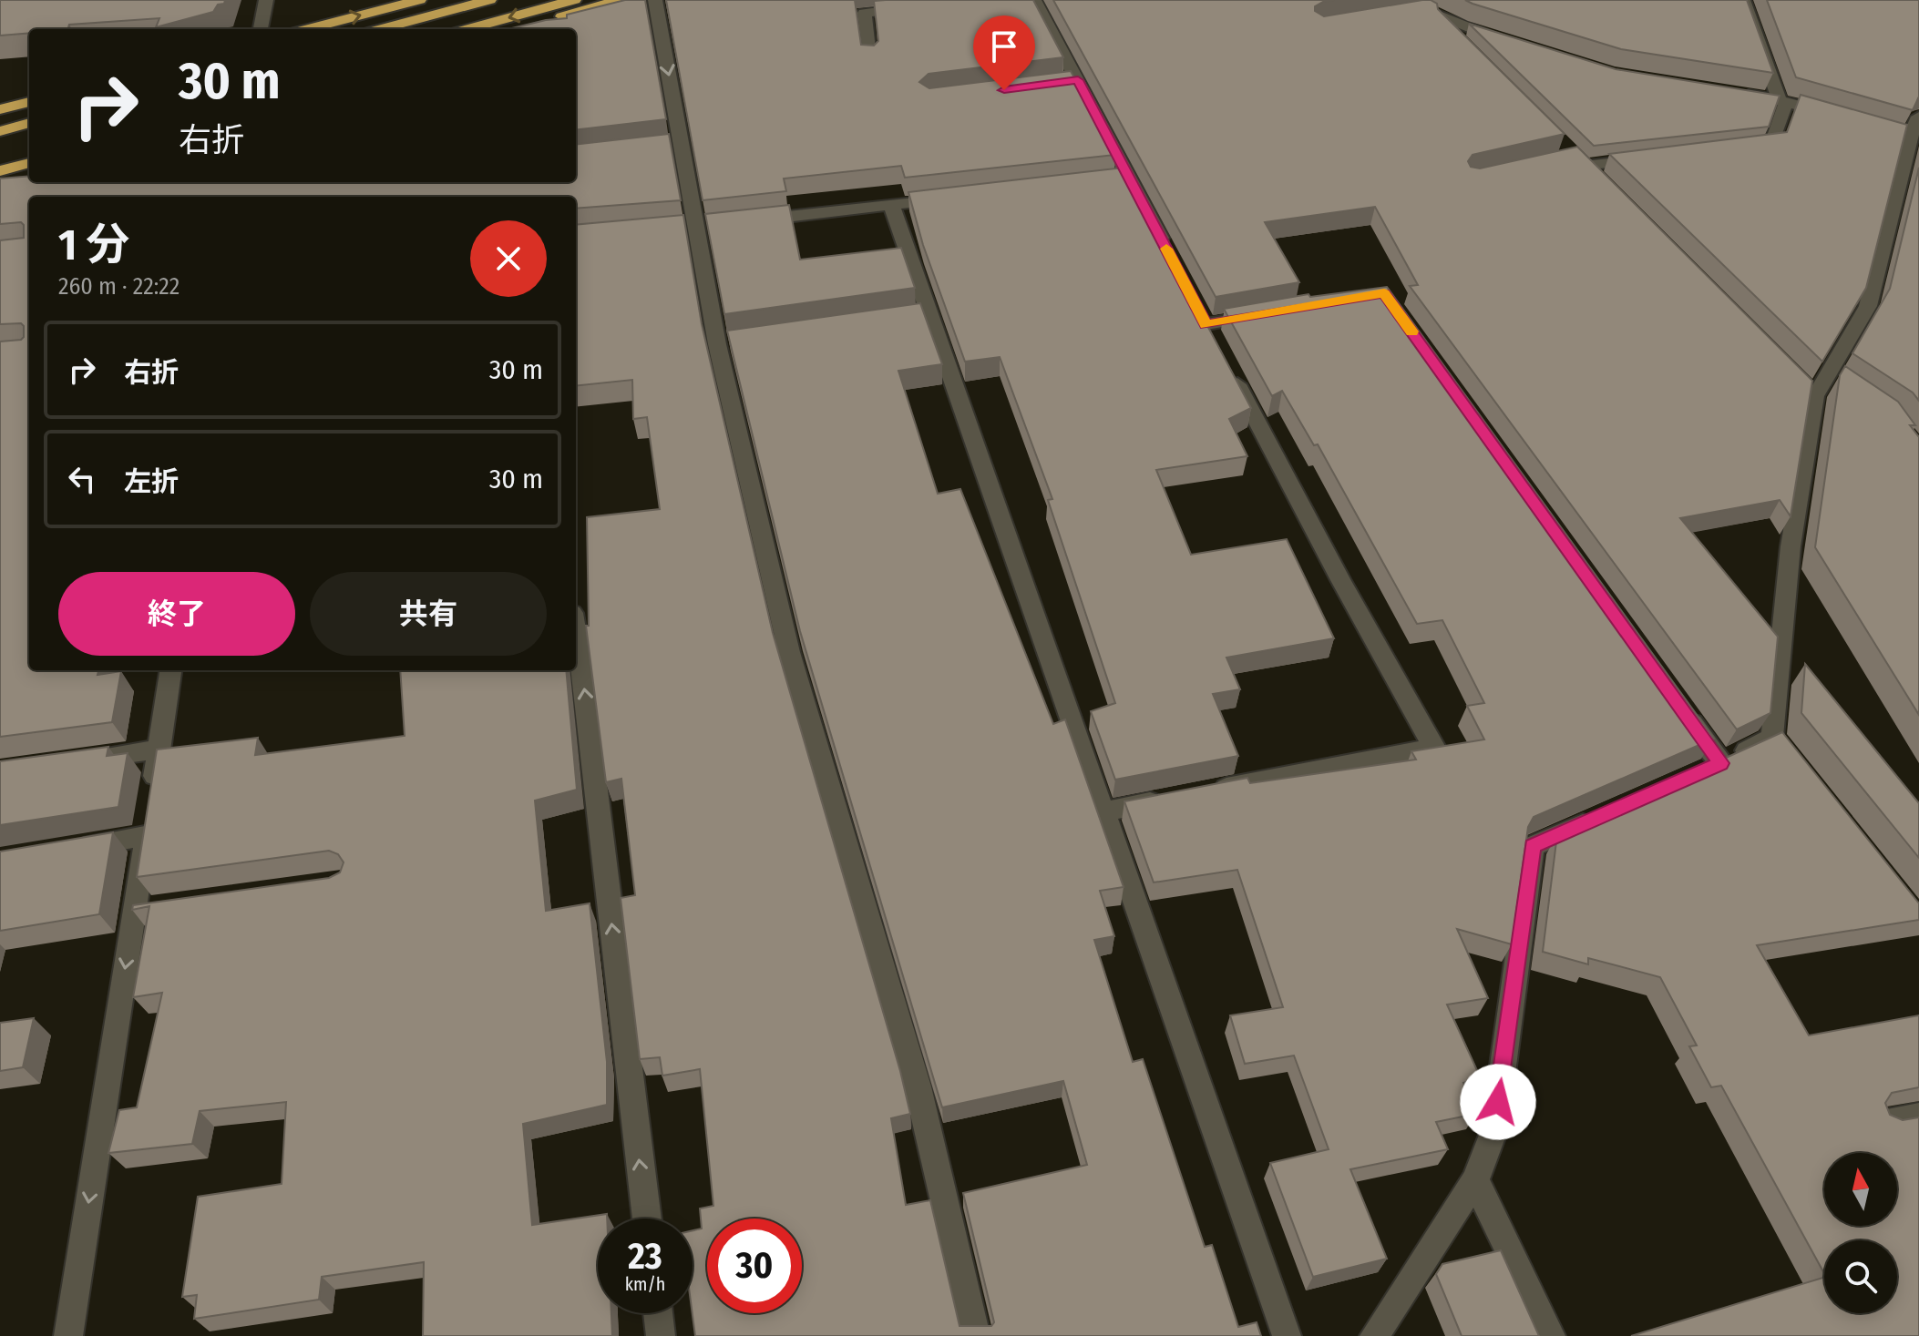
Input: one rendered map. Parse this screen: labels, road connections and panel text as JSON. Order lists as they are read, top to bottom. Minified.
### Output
{"north":"top","page":{"turn":["30 m","右折"],"heading":["1 分","260 m · 22:22"],"list":[{"name":"右折","value":"30 m"},{"name":"左折","value":"30 m"}],"buttons":["終了","共有"],"speed":"23 km/h","limit":"30"}}
